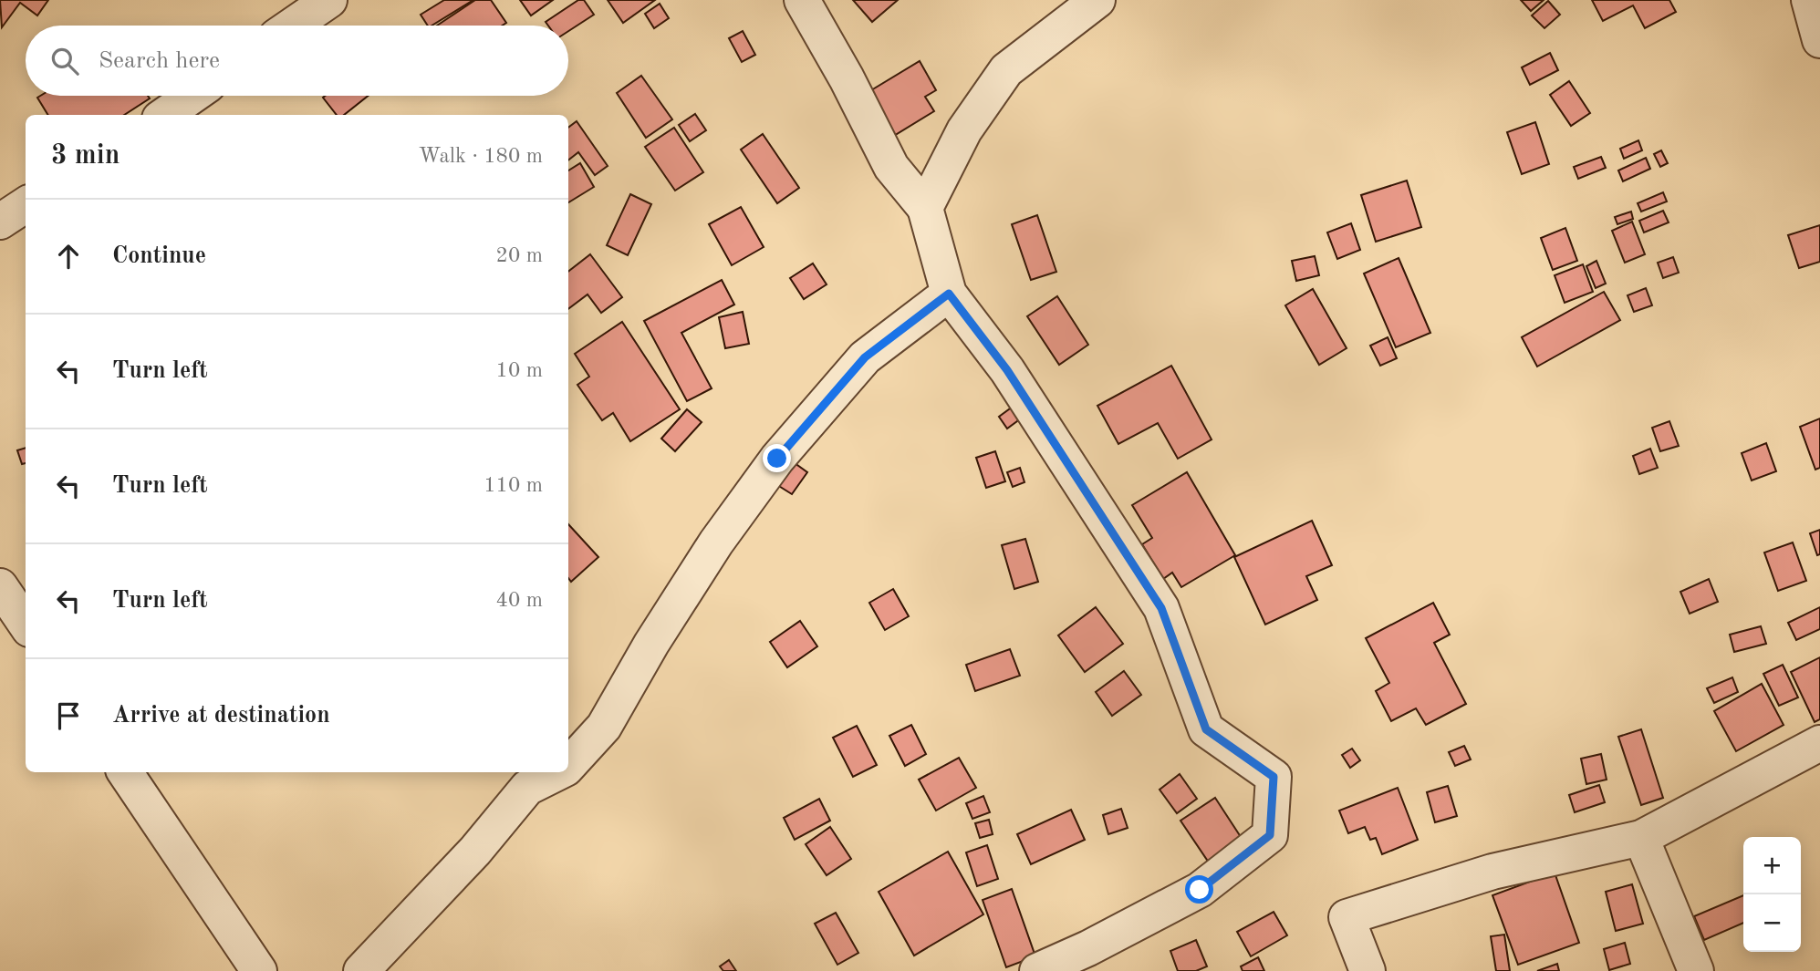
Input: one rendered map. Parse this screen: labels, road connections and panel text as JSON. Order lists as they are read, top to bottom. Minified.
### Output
{"page":{"search":"Search here","heading":["3 min","Walk · 180 m"],"list":[["Continue","20 m"],["Turn left","10 m"],["Turn left","110 m"],["Turn left","40 m"],"Arrive at destination"],"map_buttons":["+","−"]}}
